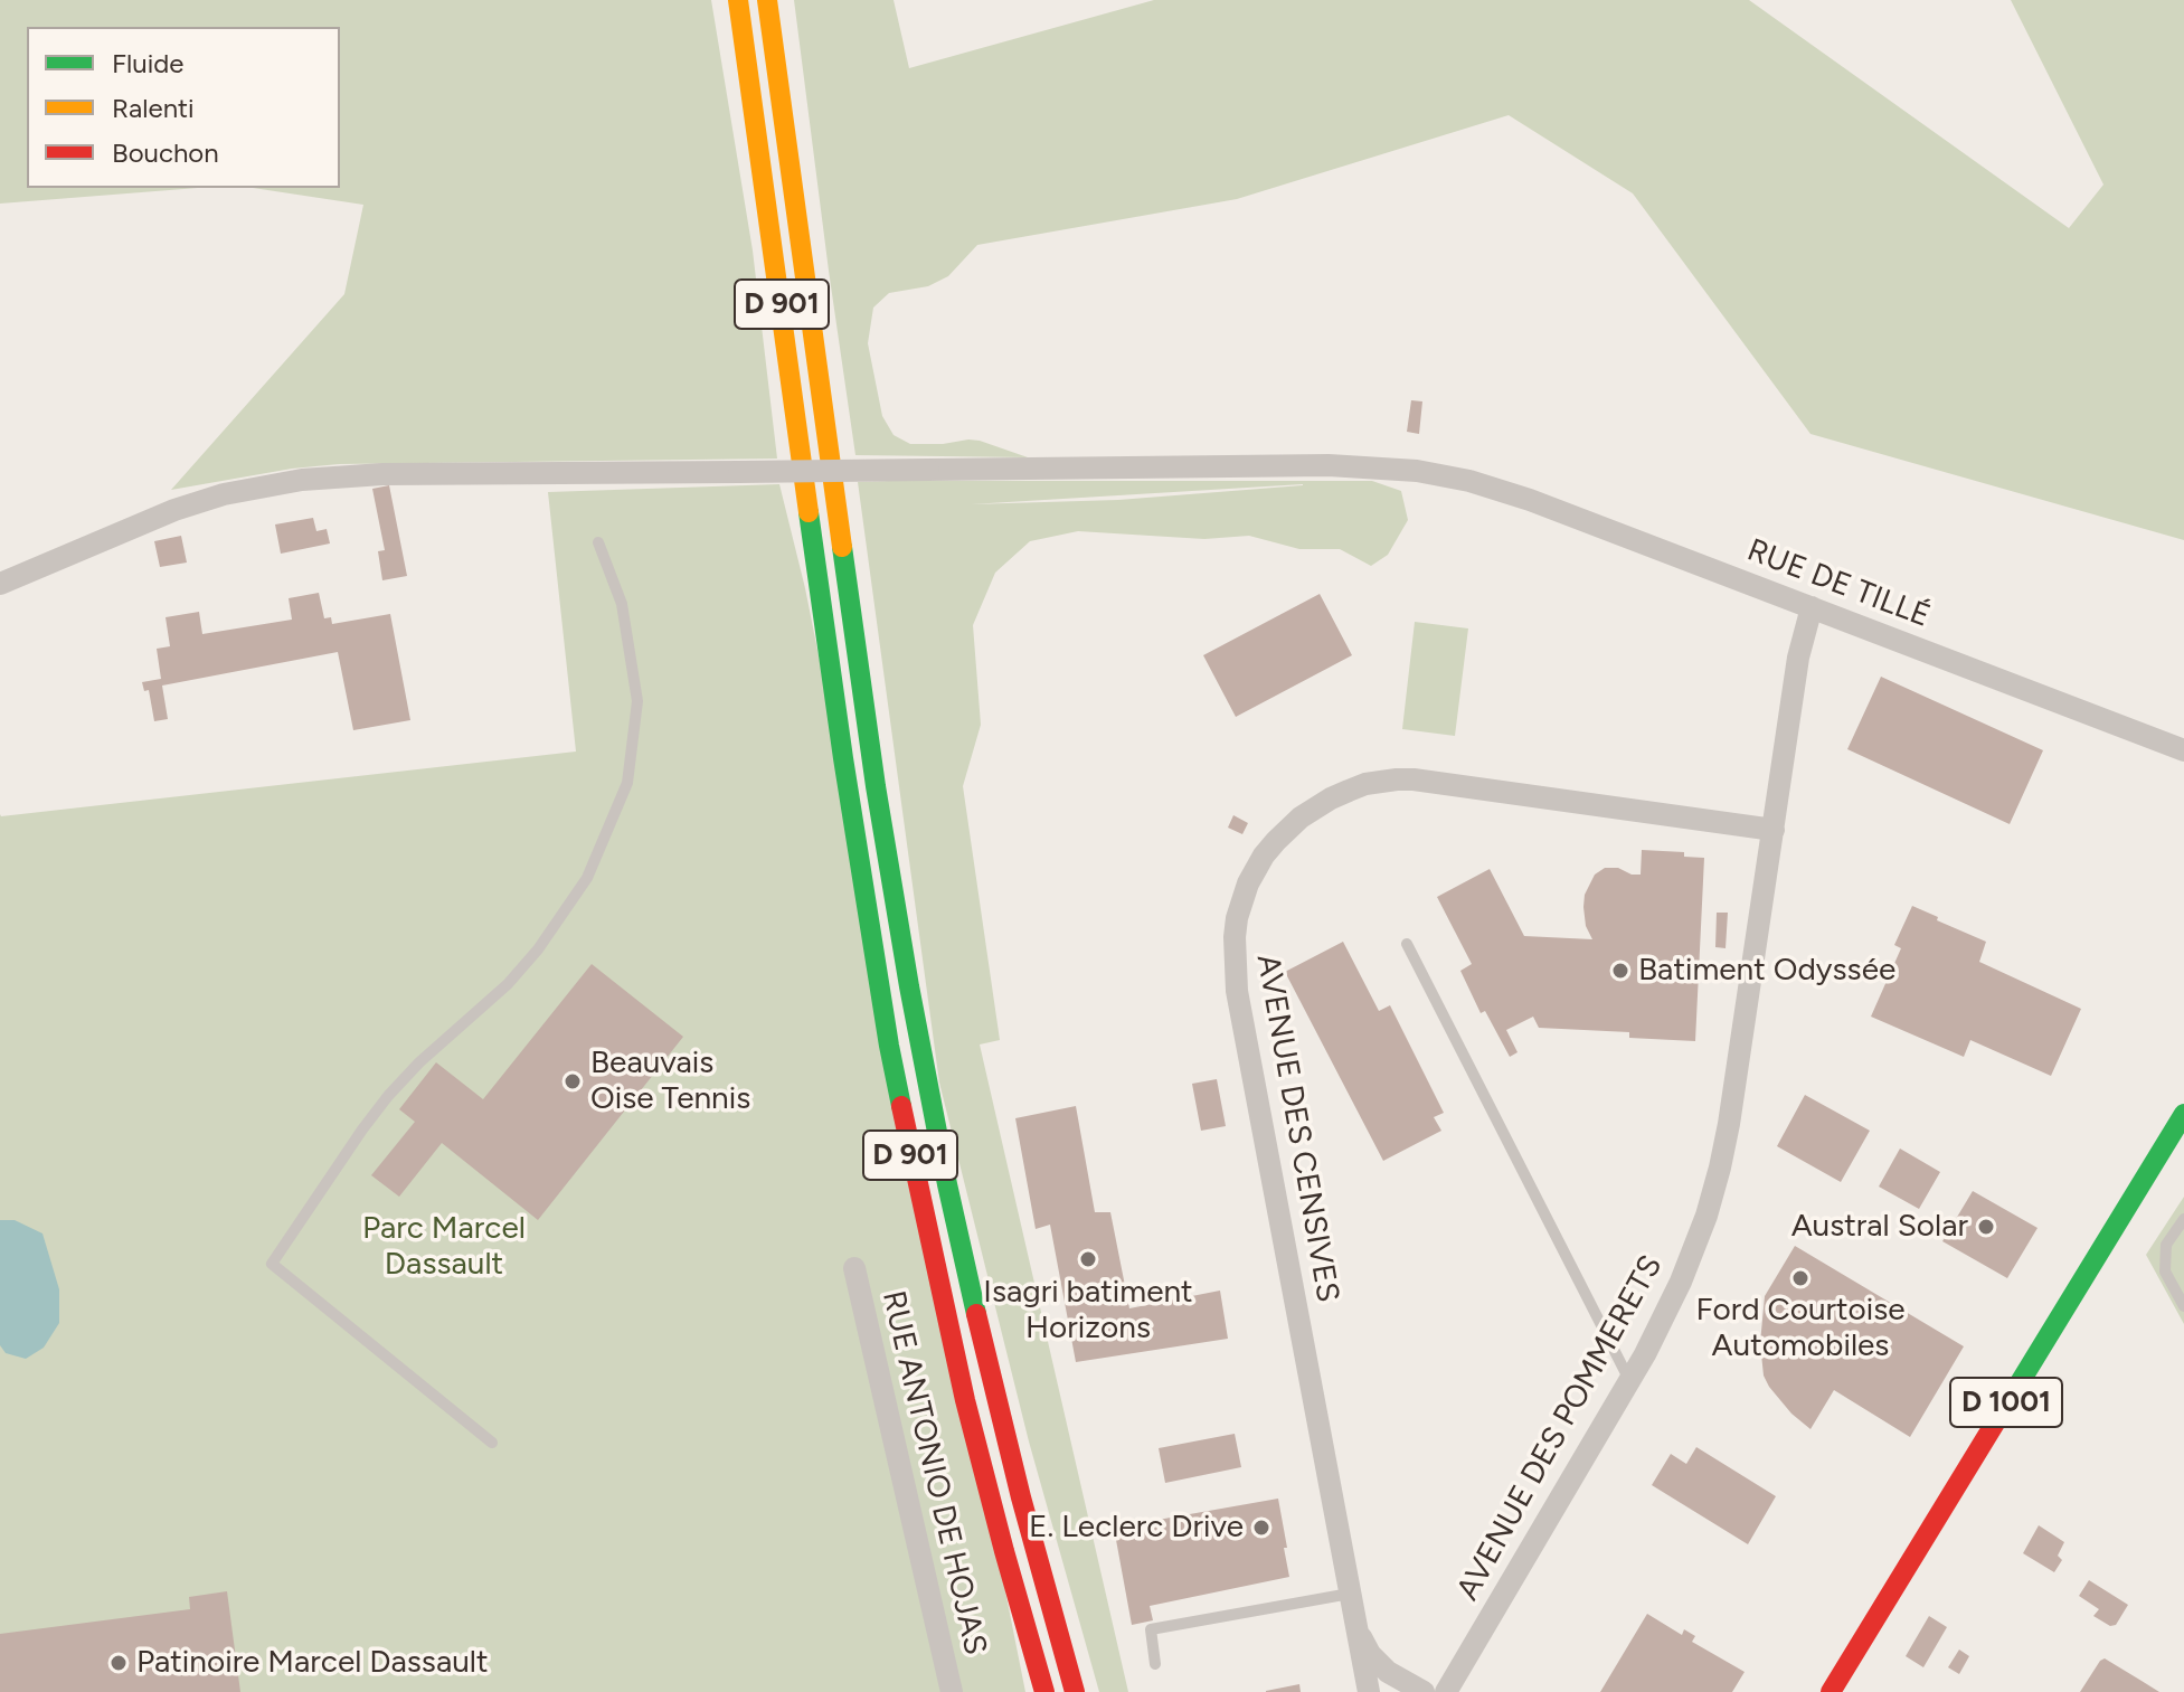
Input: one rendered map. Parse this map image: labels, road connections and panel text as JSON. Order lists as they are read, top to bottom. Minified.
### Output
{"streets":{"main road":["D 901","D 1001"],"street":["RUE DE TILLÉ","AVENUE DES CENSIVES","AVENUE DES POMMERETS","RUE ANTONIO DE HOJAS"]},"crossings":[["RUE DE TILLÉ","AVENUE DES POMMERETS"],["AVENUE DES CENSIVES","AVENUE DES POMMERETS"]],"parks":["Parc Marcel Dassault"],"places":["Batiment Odyssée","Beauvais Oise Tennis","Austral Solar","Isagri batiment Horizons","Ford Courtoise Automobiles","E. Leclerc Drive","Patinoire Marcel Dassault"],"legend":["Fluide","Ralenti","Bouchon"]}
